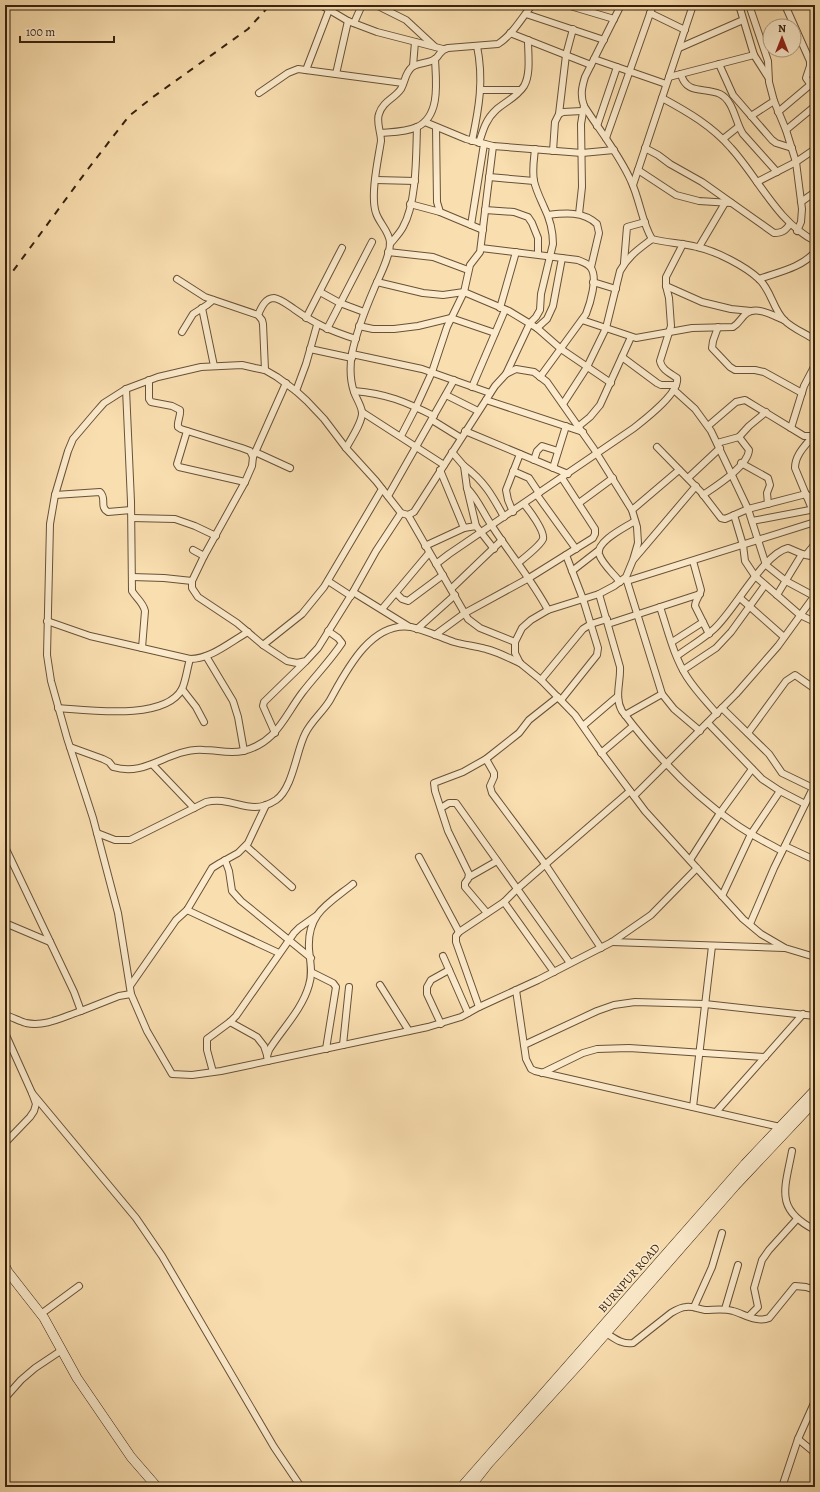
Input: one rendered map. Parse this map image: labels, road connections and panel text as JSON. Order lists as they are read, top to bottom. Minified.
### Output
{"streets":{"street":["BURNPUR ROAD"]},"scale_bar":"100 m","north":"top"}
